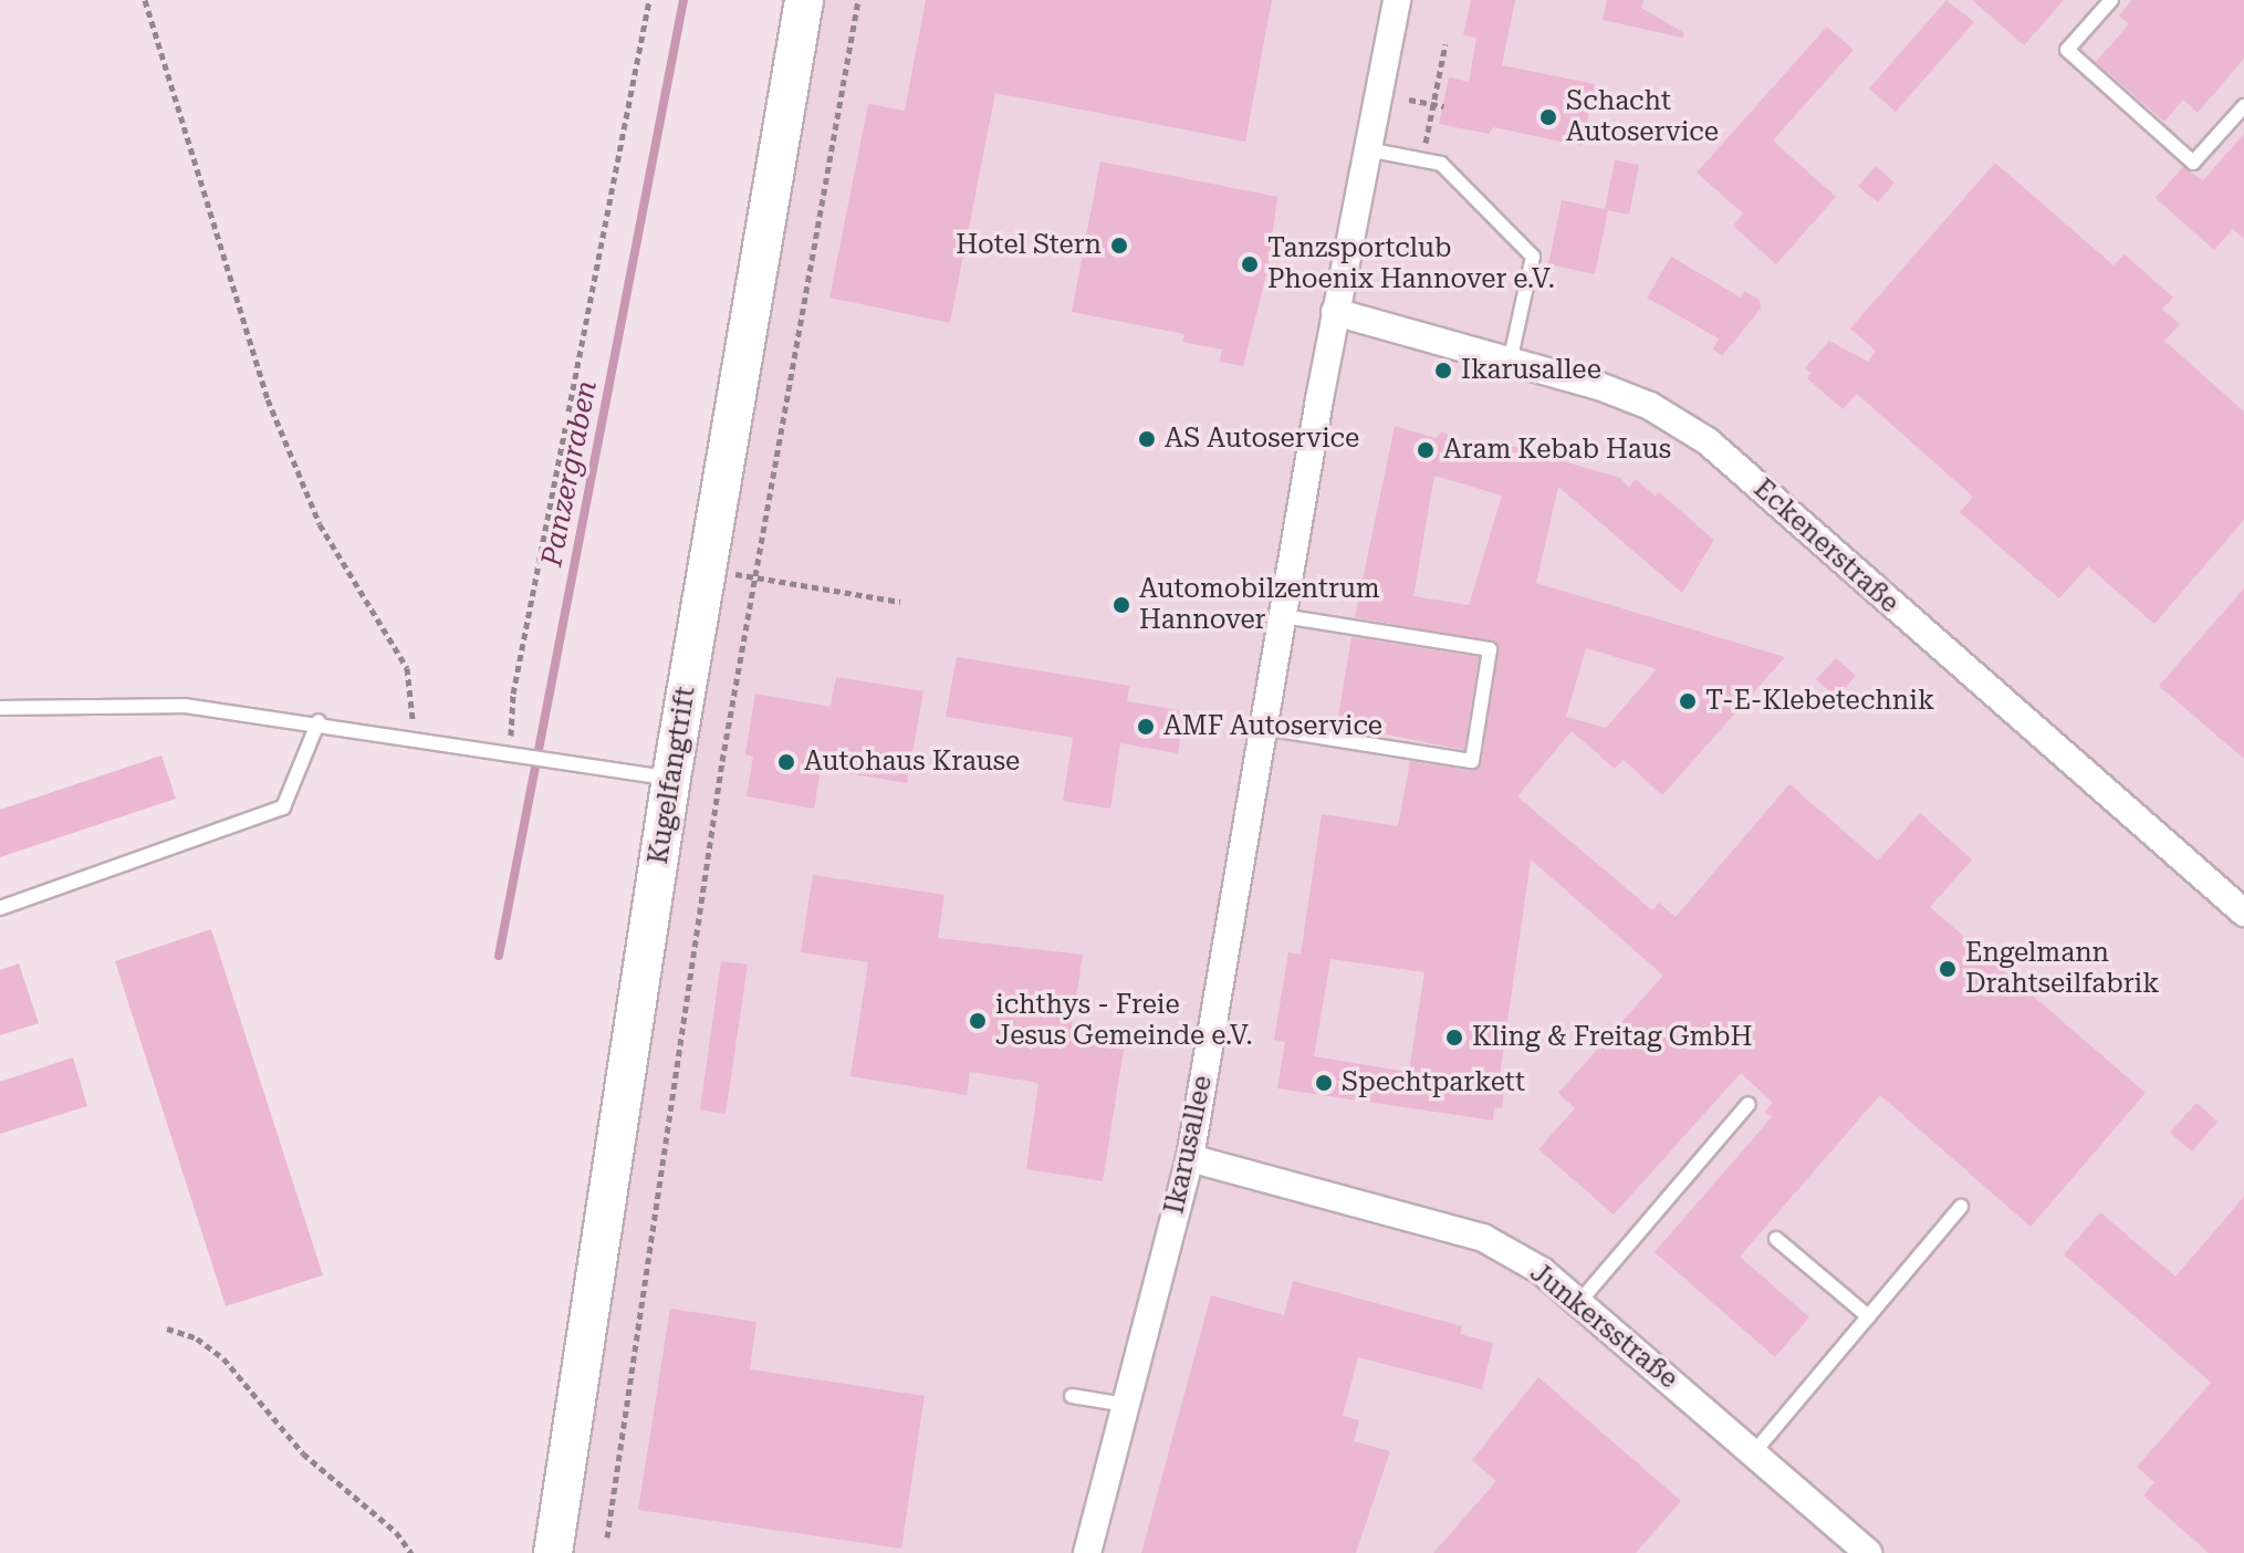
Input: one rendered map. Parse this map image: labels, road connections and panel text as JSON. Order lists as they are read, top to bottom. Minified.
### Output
{"streets":{"street":["Eckenerstraße","Kugelfangtrift","Ikarusallee","Junkersstraße"]},"crossings":[["Eckenerstraße","Ikarusallee"],["Ikarusallee","Junkersstraße"]],"water":["Panzergraben"],"places":["Schacht Autoservice","Hotel Stern","Tanzsportclub Phoenix Hannover e.V.","Ikarusallee","AS Autoservice","Aram Kebab Haus","Automobilzentrum Hannover","T-E-Klebetechnik","AMF Autoservice","Autohaus Krause","Engelmann Drahtseilfabrik","ichthys - Freie Jesus Gemeinde e.V.","Kling & Freitag GmbH","Spechtparkett"]}
